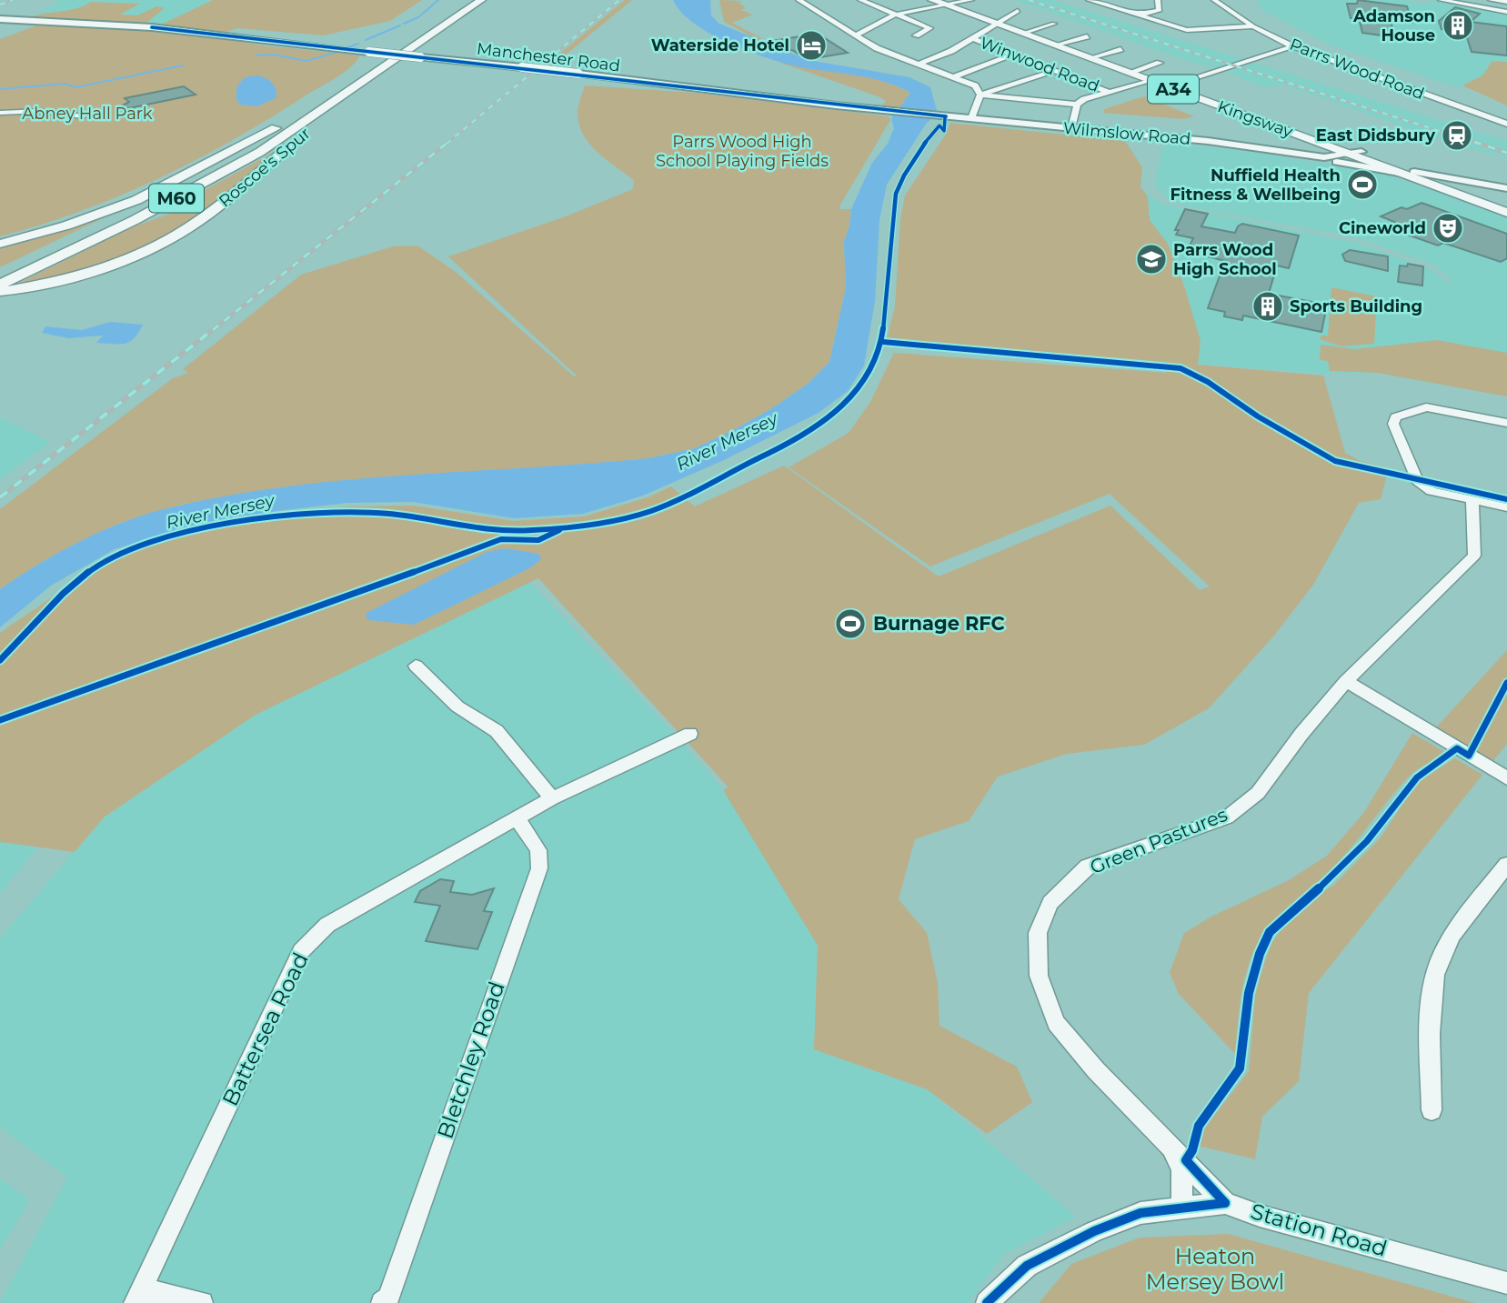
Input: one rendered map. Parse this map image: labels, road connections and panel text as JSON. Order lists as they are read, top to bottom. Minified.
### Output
{"streets":{"highway":["A34","Kingsway","Roscoe's Spur","M60"],"main road":["Manchester Road","Wilmslow Road"],"street":["Winwood Road","Parrs Wood Road","Green Pastures","Battersea Road","Bletchley Road","Station Road"]},"crossings":[["Manchester Road","Wilmslow Road"],["Kingsway","Wilmslow Road"],["Roscoe's Spur","M60"],["Green Pastures","Station Road"],["Battersea Road","Bletchley Road"]],"water":["River Mersey"],"parks":["Abney Hall Park","Parrs Wood High School Playing Fields","Heaton Mersey Bowl"],"places":{"building":["Adamson House","Sports Building"],"hotel":["Waterside Hotel"],"station":["East Didsbury"],"sports":["Nuffield Health Fitness & Wellbeing","Burnage RFC"],"theatre":["Cineworld"],"school or university":["Parrs Wood High School"]}}
